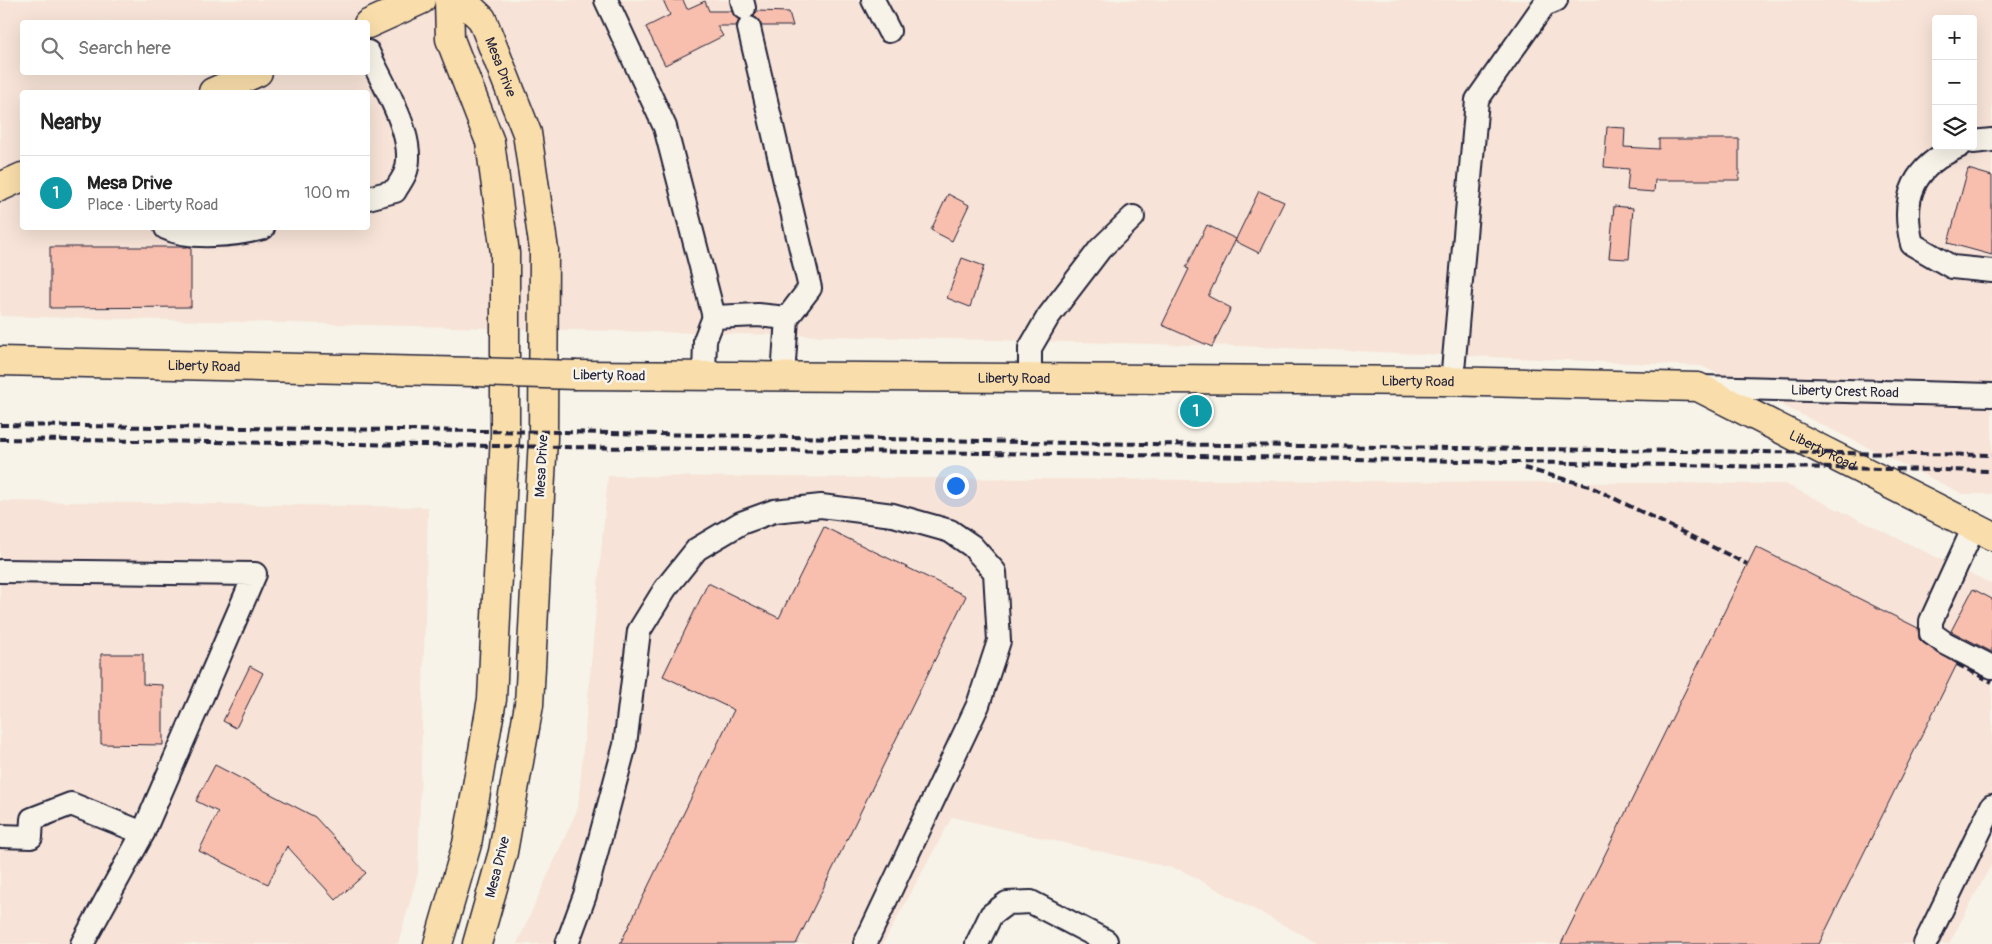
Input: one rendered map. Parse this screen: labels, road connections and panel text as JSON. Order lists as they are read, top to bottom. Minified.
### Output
{"streets":{"main road":["Mesa Drive","Liberty Road"],"street":["Liberty Crest Road"]},"crossings":[["Liberty Road","Liberty Crest Road"]],"page":{"map_buttons":["+","−"],"search":"Search here","heading":"Nearby","list":[{"mark":"1","name":"Mesa Drive","note":"Place · Liberty Road","value":"100 m"}],"pins":"1"}}
